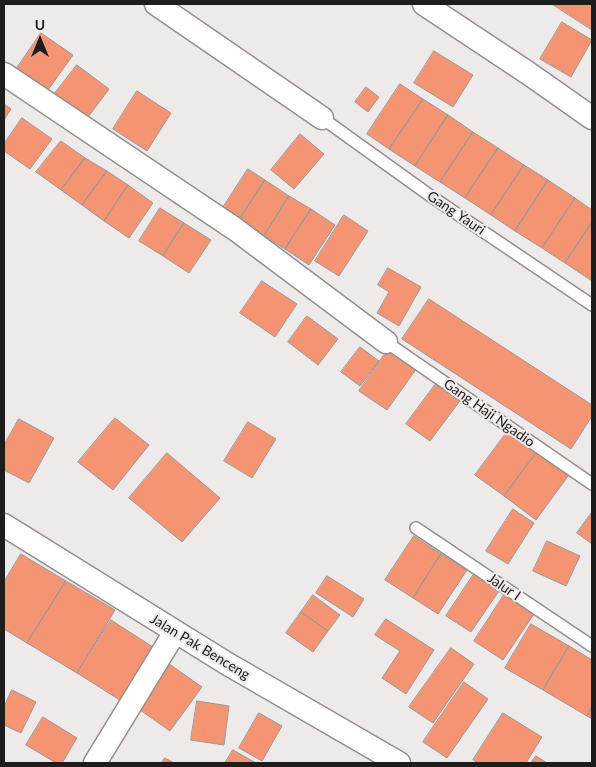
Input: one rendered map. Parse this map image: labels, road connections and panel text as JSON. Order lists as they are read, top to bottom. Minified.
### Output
{"streets":{"street":["Jalan Pak Benceng"],"lane":["Gang Yauri","Gang Haji Ngadio","Jalur I"]},"north":"top"}
